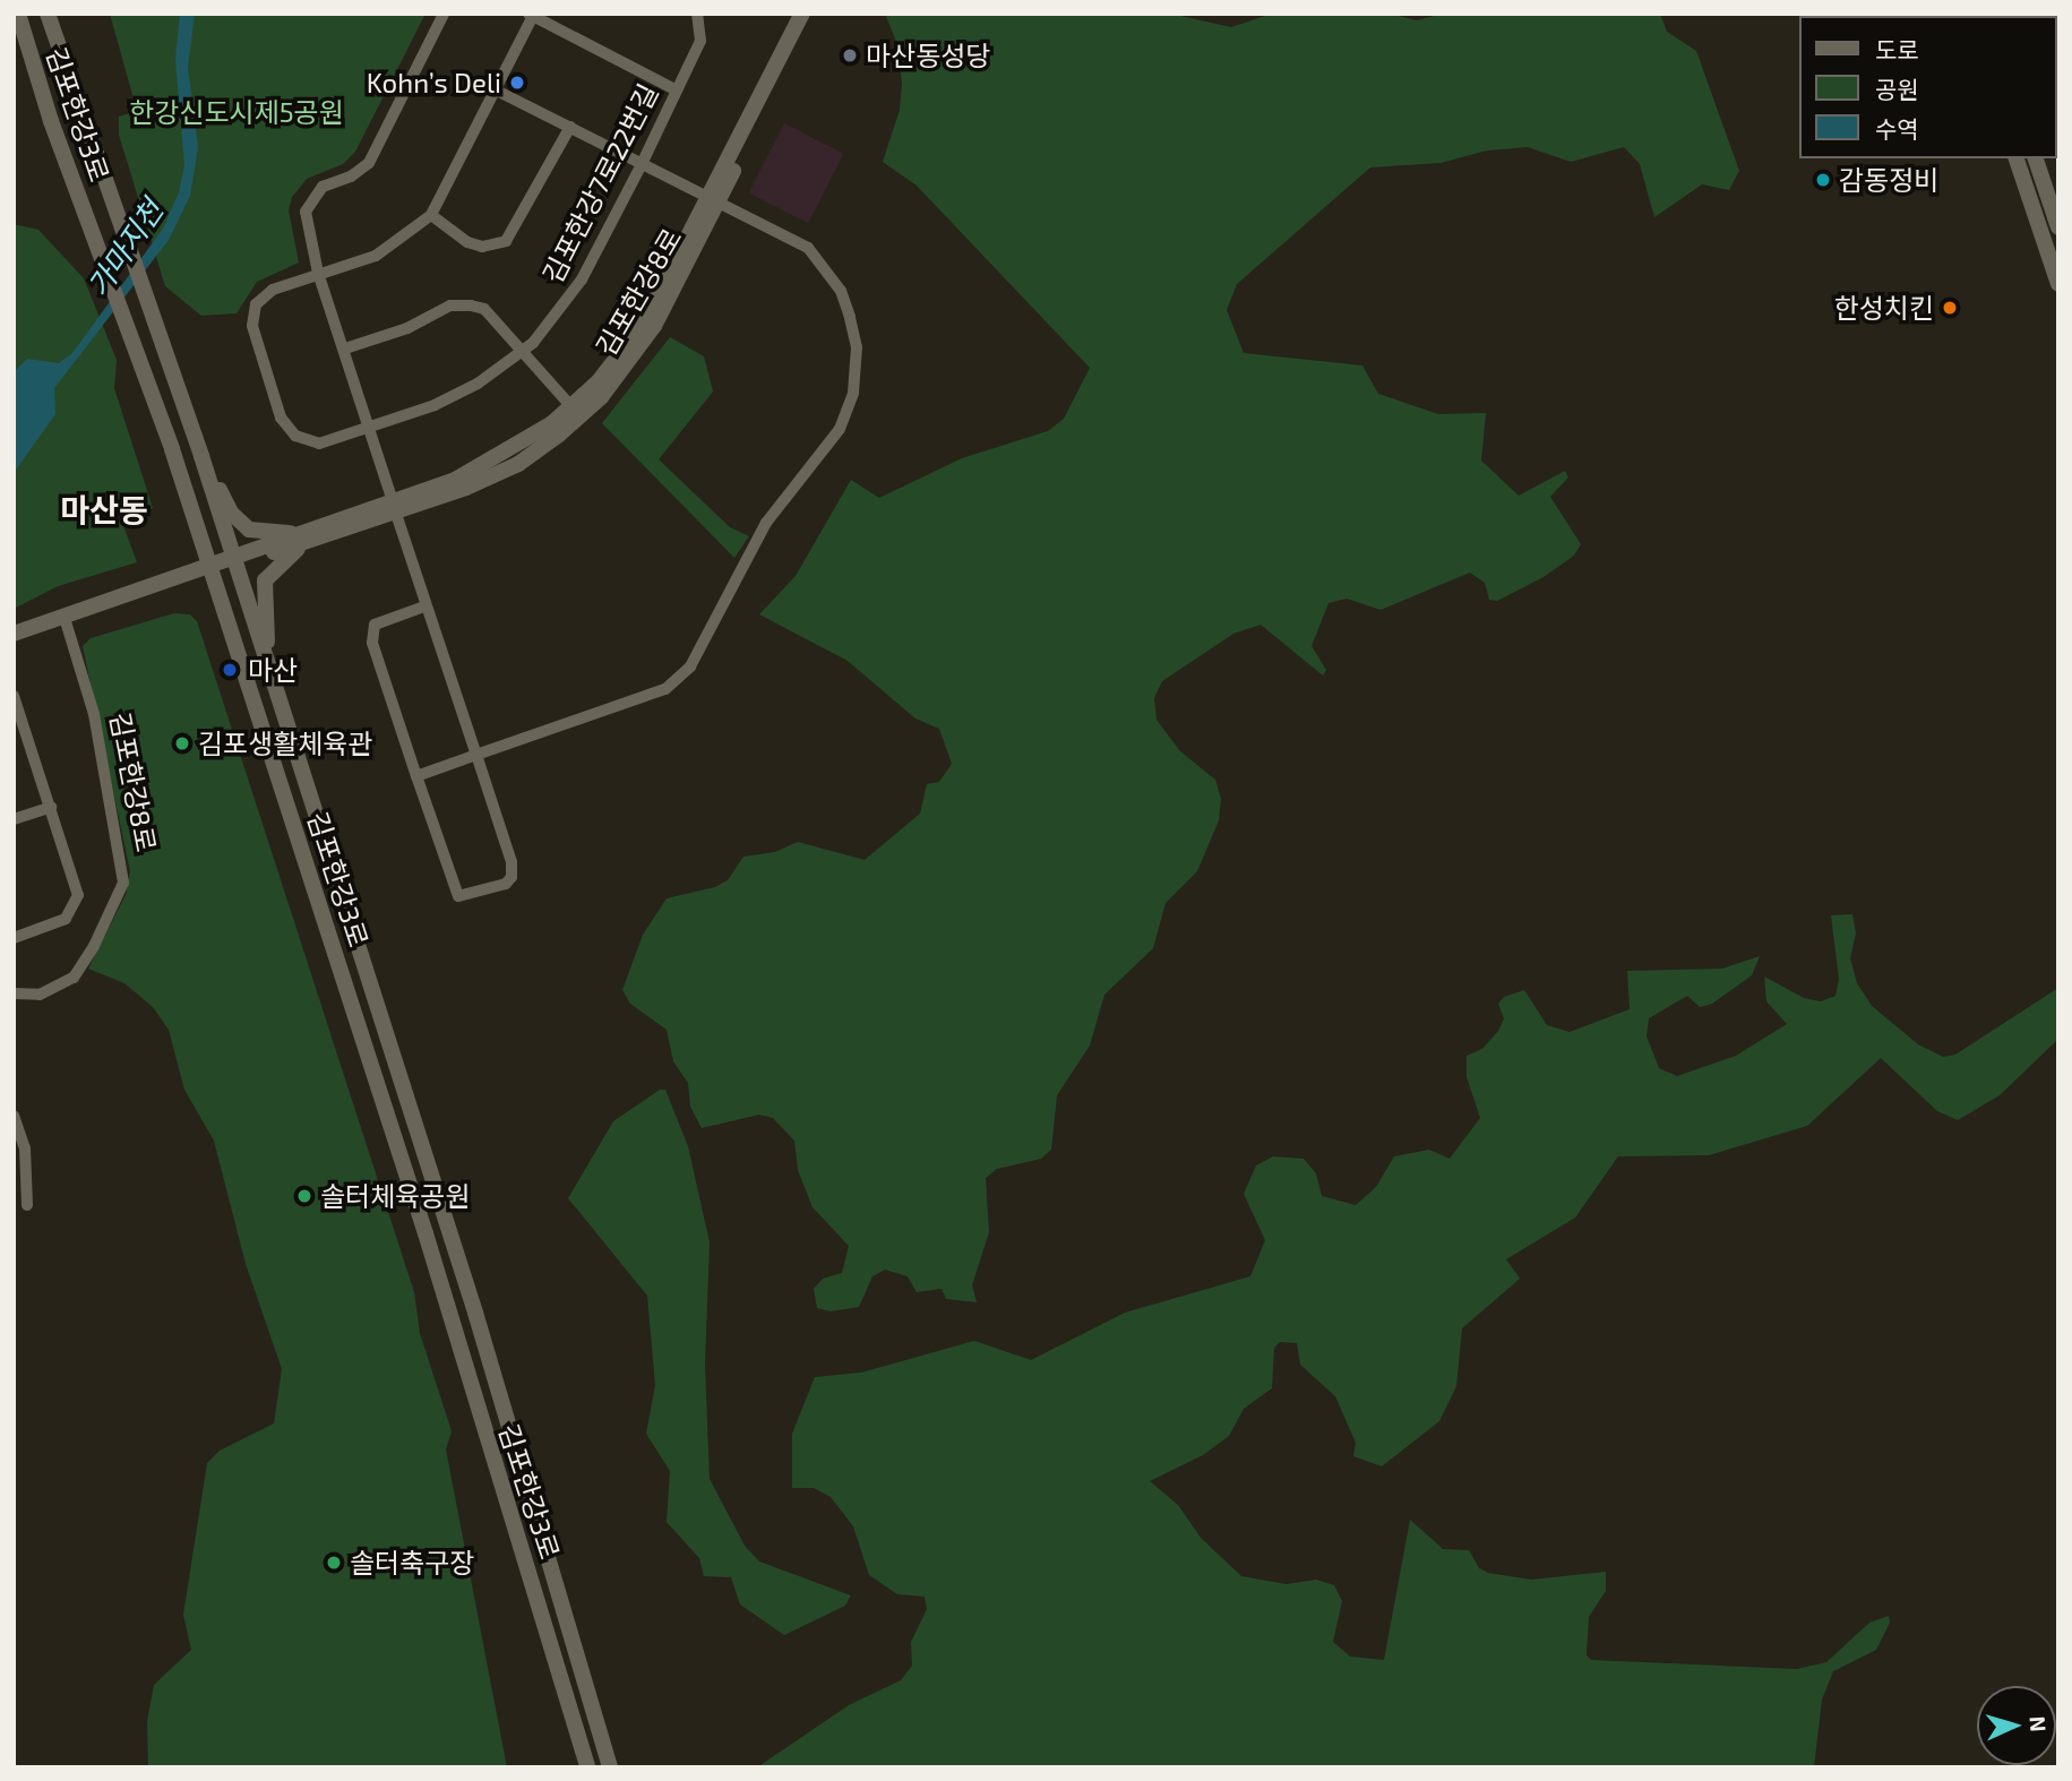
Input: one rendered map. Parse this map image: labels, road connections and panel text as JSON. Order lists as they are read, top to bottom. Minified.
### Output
{"streets":{"street":["김포한강3로","김포한강7로22번길","김포한강8로"]},"crossings":[["김포한강3로","김포한강8로"]],"districts":["마산동"],"water":["가마지천"],"parks":["한강신도시제5공원"],"places":["마산동성당","Kohn’s Deli","감동정비","한성치킨","마산","김포생활체육관","솔터체육공원","솔터축구장"],"legend":["도로","공원","수역"],"north":"right"}
